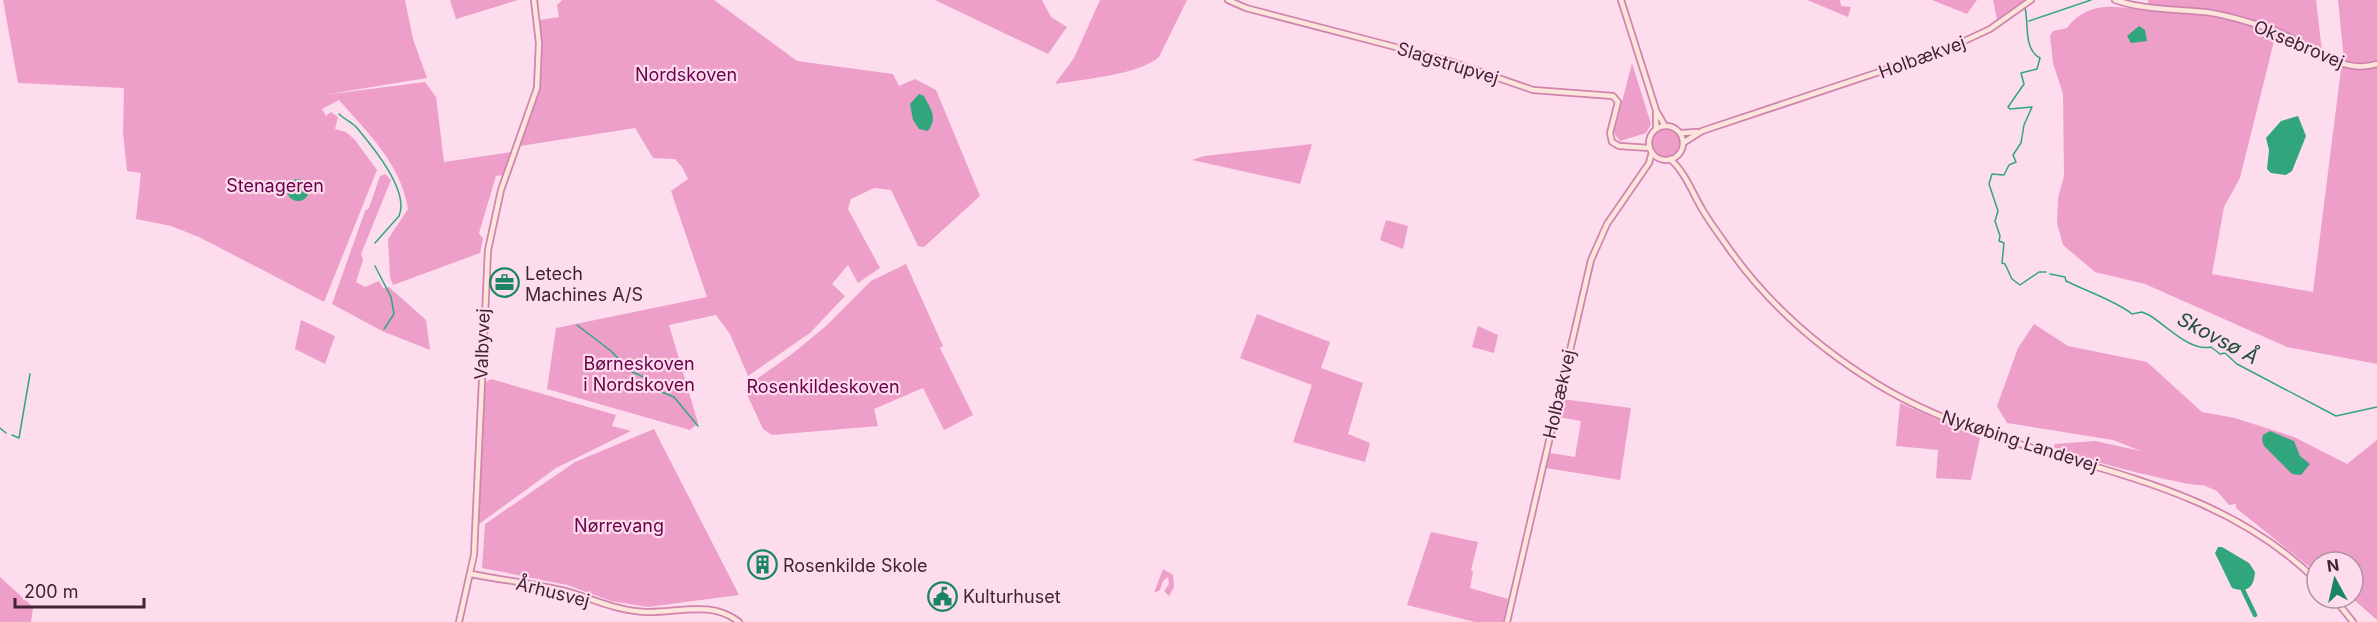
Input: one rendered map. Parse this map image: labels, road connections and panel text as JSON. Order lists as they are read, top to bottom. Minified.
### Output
{"streets":{"street":["Oksebrovej","Holbækvej","Slagstrupvej","Valbyvej","Nykøbing Landevej","Århusvej"]},"crossings":[["Holbækvej","Nykøbing Landevej"],["Valbyvej","Århusvej"]],"water":["Skovsø Å"],"parks":["Nordskoven","Stenageren","Børneskoven i Nordskoven","Rosenkildeskoven","Nørrevang"],"places":{"office":["Letech Machines A/S"],"building":["Rosenkilde Skole"],"public building":["Kulturhuset"]},"scale_bar":"200 m","north":"top"}
